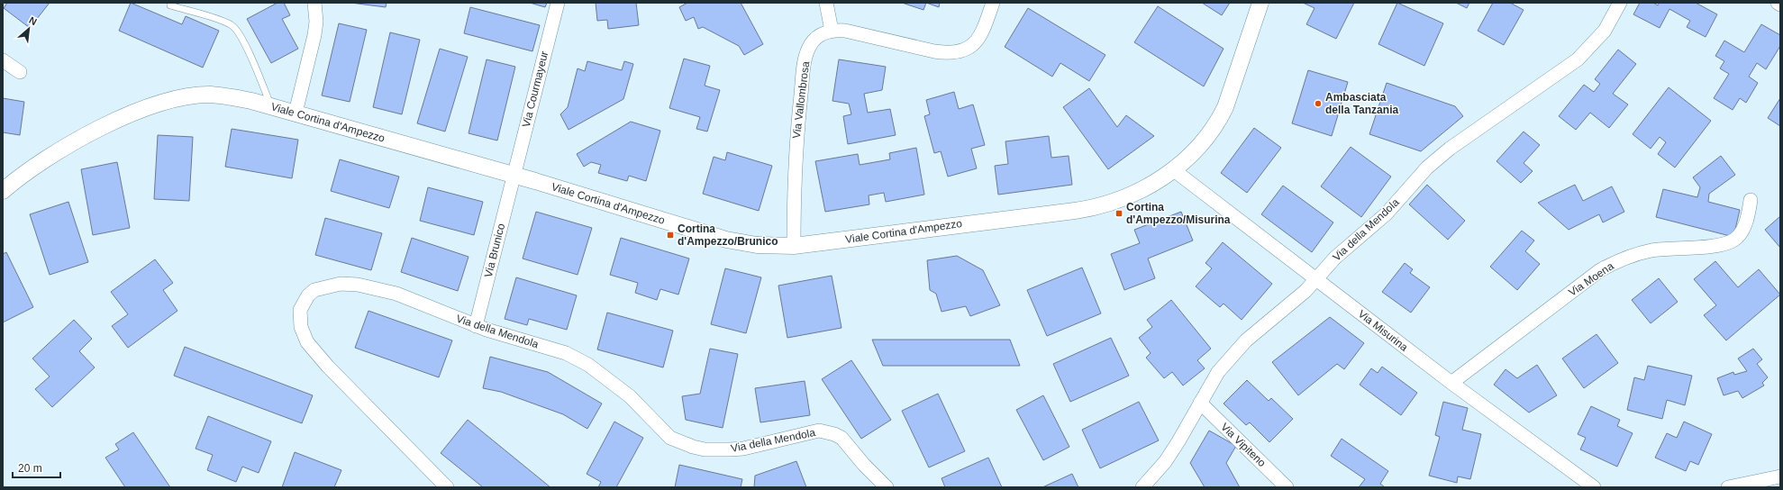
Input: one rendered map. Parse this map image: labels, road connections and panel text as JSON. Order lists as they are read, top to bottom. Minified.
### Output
{"streets":{"street":["Via Courmayeur","Via Vallombrosa","Viale Cortina d'Ampezzo","Via della Mendola","Via Brunico","Via Moena","Via Misurina","Via Vipiteno"]},"crossings":[["Via Courmayeur","Viale Cortina d'Ampezzo"],["Via Courmayeur","Via Brunico"],["Via Vallombrosa","Viale Cortina d'Ampezzo"],["Viale Cortina d'Ampezzo","Via Brunico"],["Viale Cortina d'Ampezzo","Via Misurina"],["Via della Mendola","Via Brunico"],["Via della Mendola","Via Misurina"],["Via della Mendola","Via Vipiteno"],["Via Moena","Via Misurina"]],"places":{"other":["Ambasciata della Tanzania"],"transit":["Cortina d'Ampezzo/Misurina","Cortina d'Ampezzo/Brunico"]},"scale_bar":"20 m","north":"top right"}
